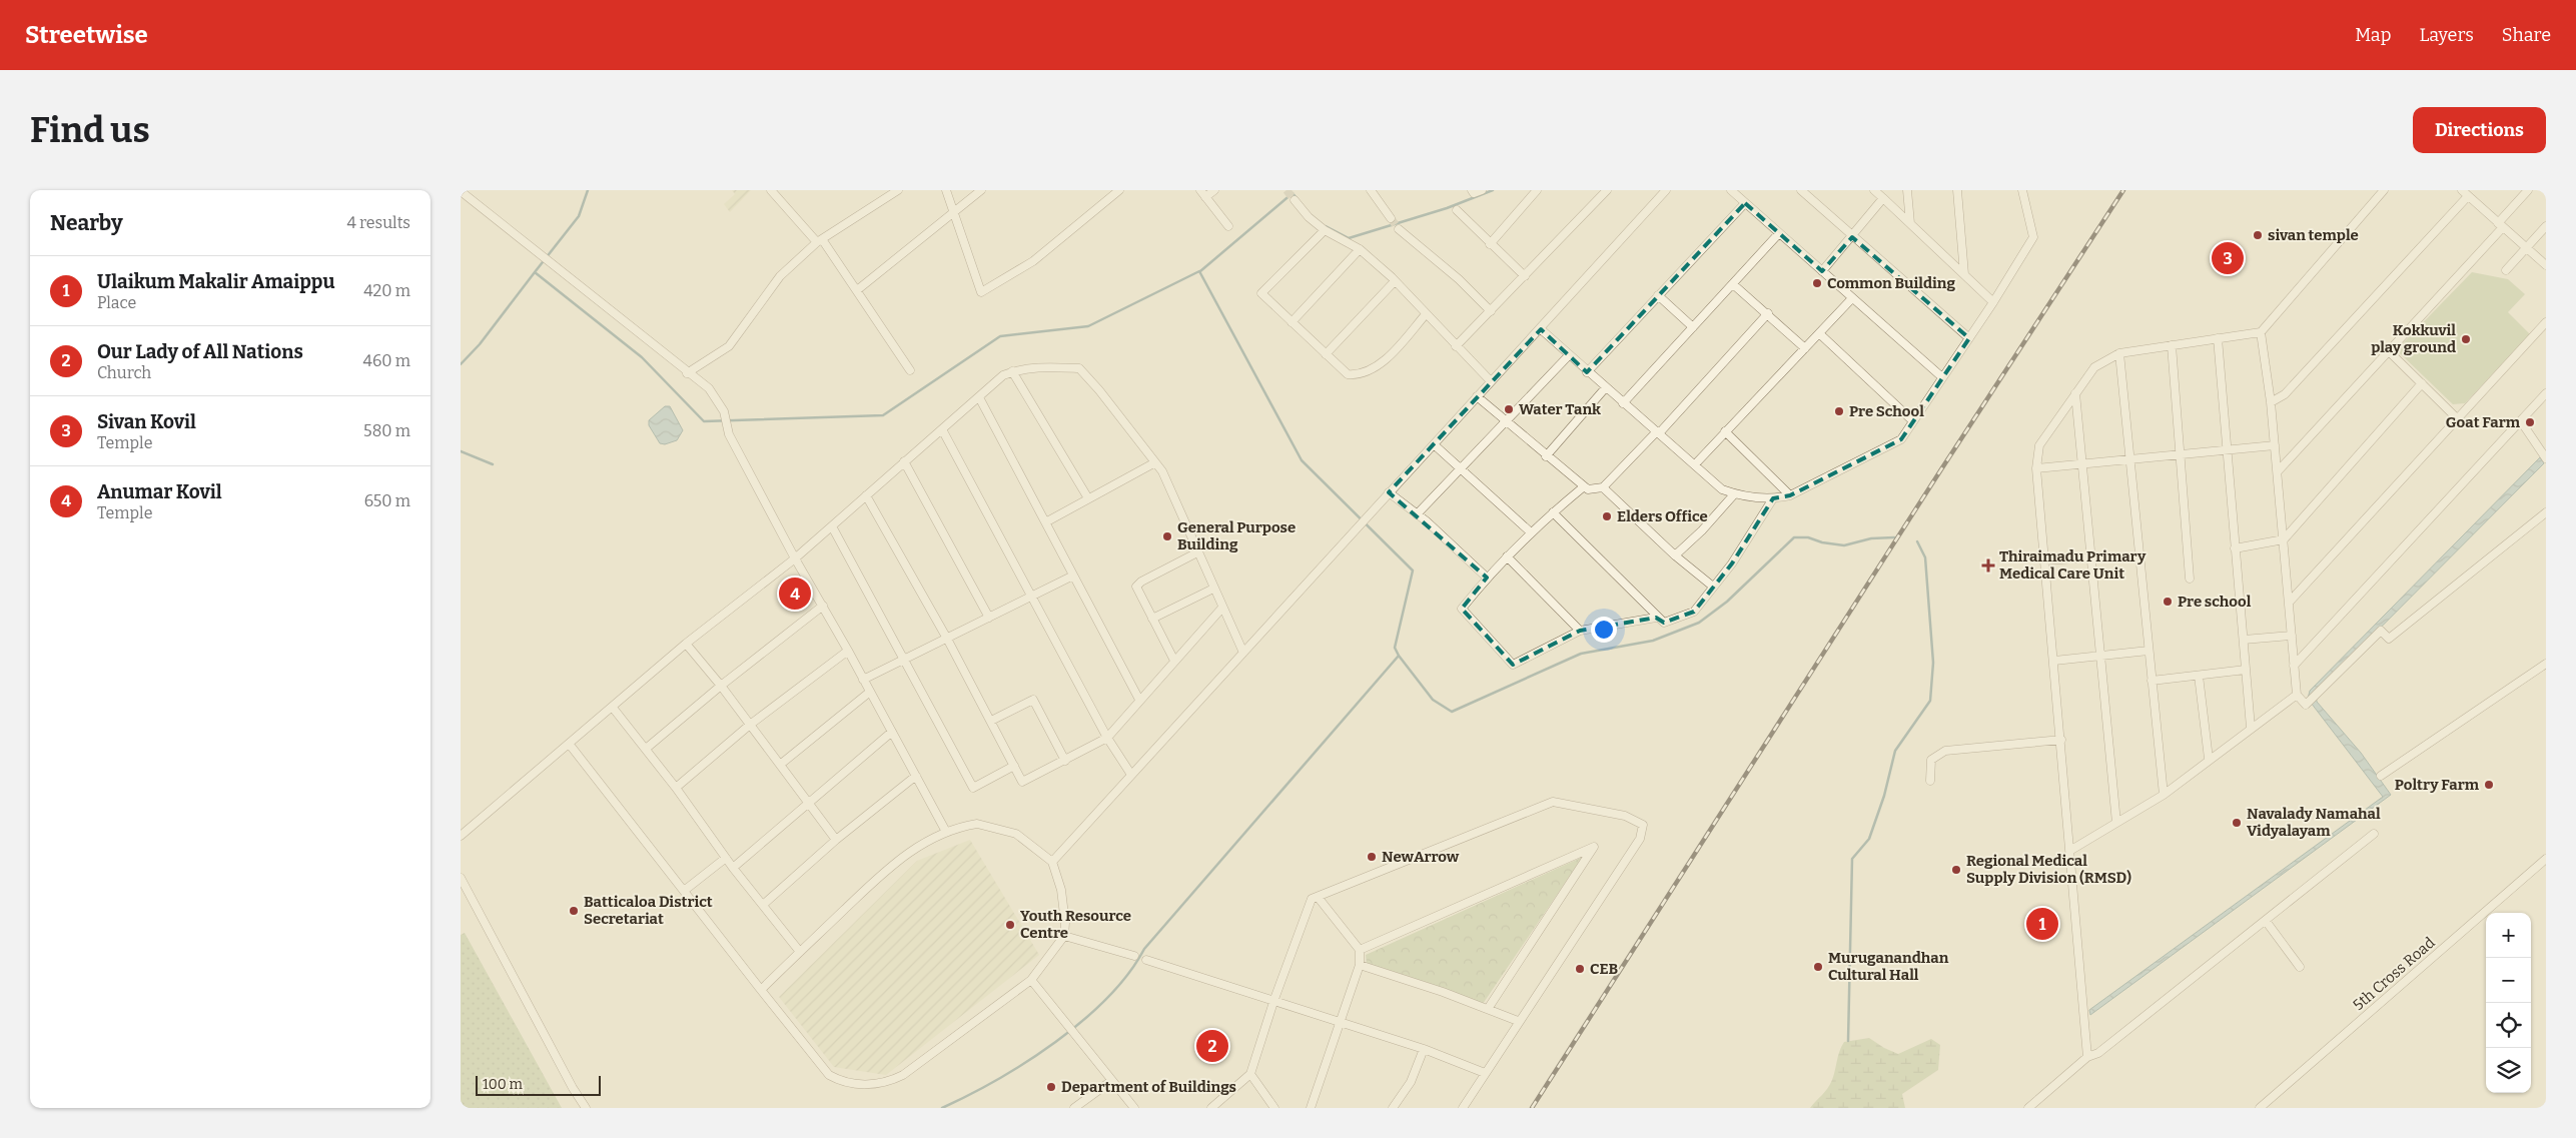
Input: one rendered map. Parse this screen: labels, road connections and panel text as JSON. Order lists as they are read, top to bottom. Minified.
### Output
{"streets":{"street":["5th Cross Road"]},"places":{"other":["sivan temple","Common Building","Kokkuvil play ground","Water Tank","Pre School","Goat Farm","Elders Office","General Purpose Building","Pre school","Poltry Farm","Navalady Namahal Vidyalayam","NewArrow","Regional Medical Supply Division (RMSD)","Batticaloa District Secretariat","Youth Resource Centre","Muruganandhan Cultural Hall","CEB","Department of Buildings"],"health":["Thiraimadu Primary Medical Care Unit"]},"scale_bar":"100 m","page":{"header":"Streetwise","nav":["Map","Layers","Share"],"buttons":"Directions","title":"Find us","heading":["Nearby","4 results"],"pins":["3","4","1","2"],"list":[{"mark":"1","name":"Ulaikum Makalir Amaippu","note":"Place","value":"420 m"},{"mark":"2","name":"Our Lady of All Nations","note":"Church","value":"460 m"},{"mark":"3","name":"Sivan Kovil","note":"Temple","value":"580 m"},{"mark":"4","name":"Anumar Kovil","note":"Temple","value":"650 m"}],"map_buttons":["+","−"],"scale":"100 m"}}
